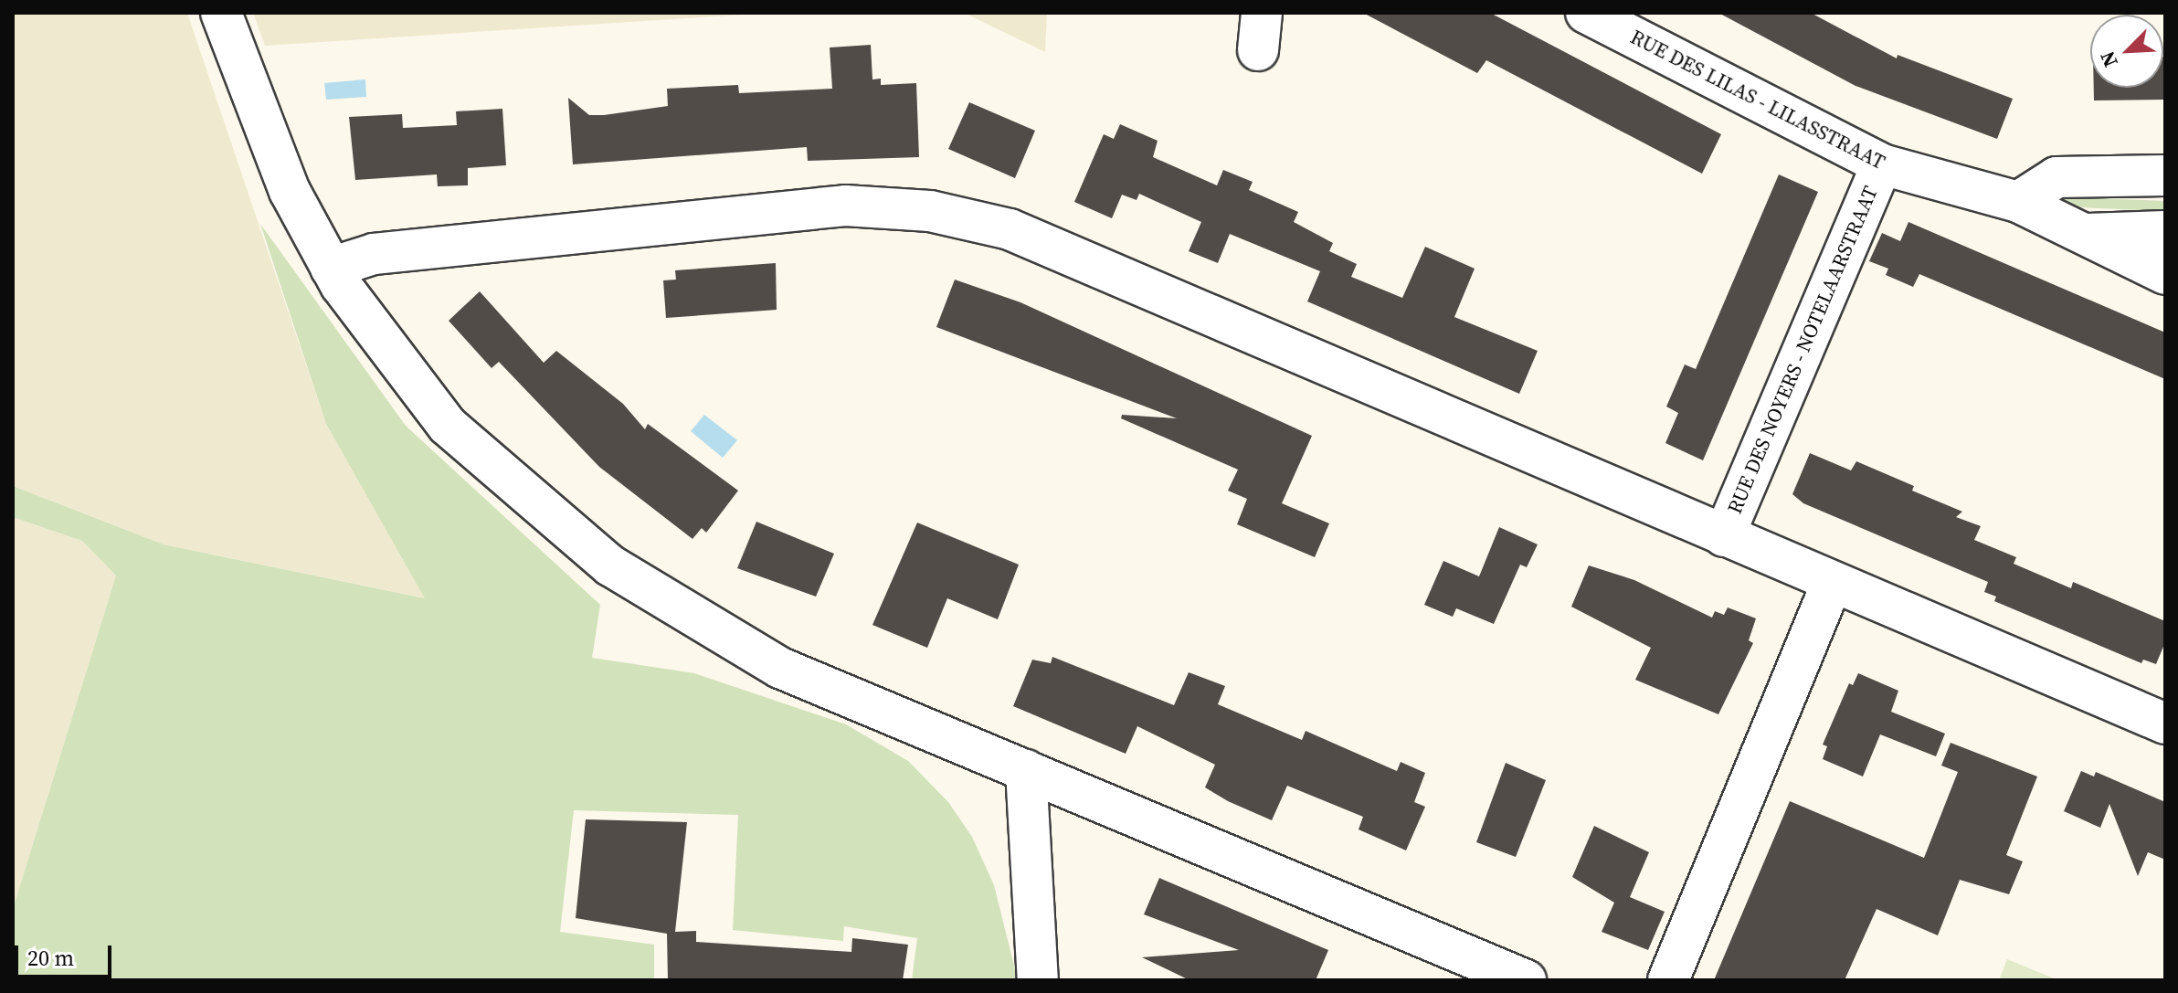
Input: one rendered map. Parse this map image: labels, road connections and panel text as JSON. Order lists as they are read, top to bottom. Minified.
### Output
{"streets":{"street":["RUE DES LILAS - LILASSTRAAT","RUE DES NOYERS - NOTELAARSTRAAT"]},"crossings":[["RUE DES LILAS - LILASSTRAAT","RUE DES NOYERS - NOTELAARSTRAAT"]],"scale_bar":"20 m","north":"bottom left"}
